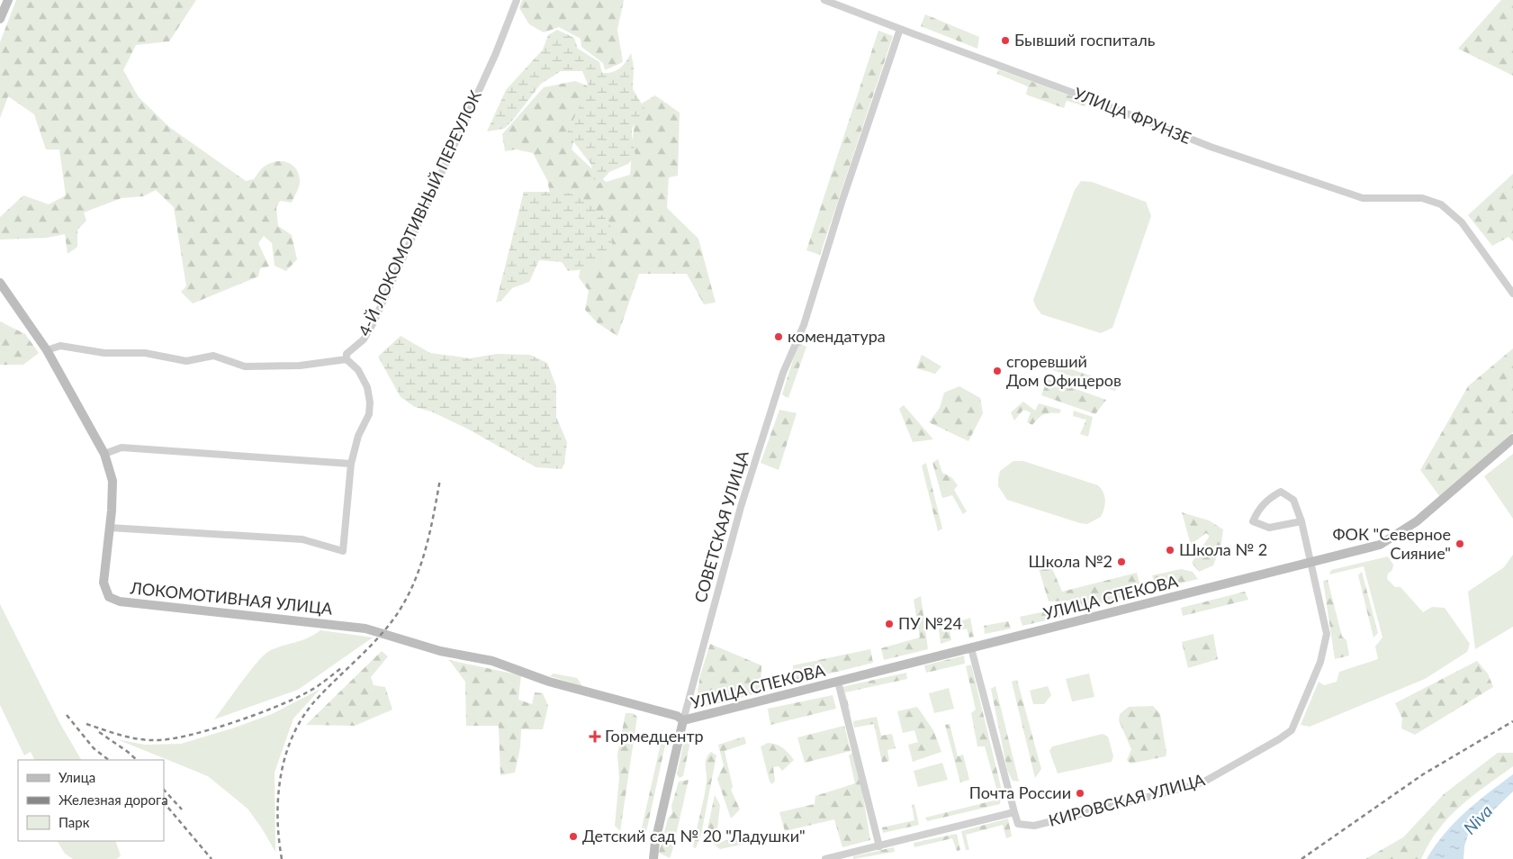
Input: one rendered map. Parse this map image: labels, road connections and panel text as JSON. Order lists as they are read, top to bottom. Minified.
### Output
{"streets":{"main road":["СОВЕТСКАЯ УЛИЦА","УЛИЦА СПЕКОВА","ЛОКОМОТИВНАЯ УЛИЦА"],"street":["УЛИЦА ФРУНЗЕ","4-Й ЛОКОМОТИВНЫЙ ПЕРЕУЛОК","КИРОВСКАЯ УЛИЦА"]},"crossings":[["УЛИЦА ФРУНЗЕ","СОВЕТСКАЯ УЛИЦА"],["СОВЕТСКАЯ УЛИЦА","УЛИЦА СПЕКОВА"],["СОВЕТСКАЯ УЛИЦА","ЛОКОМОТИВНАЯ УЛИЦА"],["УЛИЦА СПЕКОВА","ЛОКОМОТИВНАЯ УЛИЦА"],["УЛИЦА СПЕКОВА","КИРОВСКАЯ УЛИЦА"]],"water":["Niva"],"places":{"other":["Бывший госпиталь","комендатура","сгоревший Дом Офицеров","ФОК \"Северное Сияние\"","Школа № 2","Школа №2","ПУ №24","Почта России","Детский сад № 20 \"Ладушки\""],"health":["Гормедцентр"]},"legend":["Улица","Железная дорога","Парк"]}
